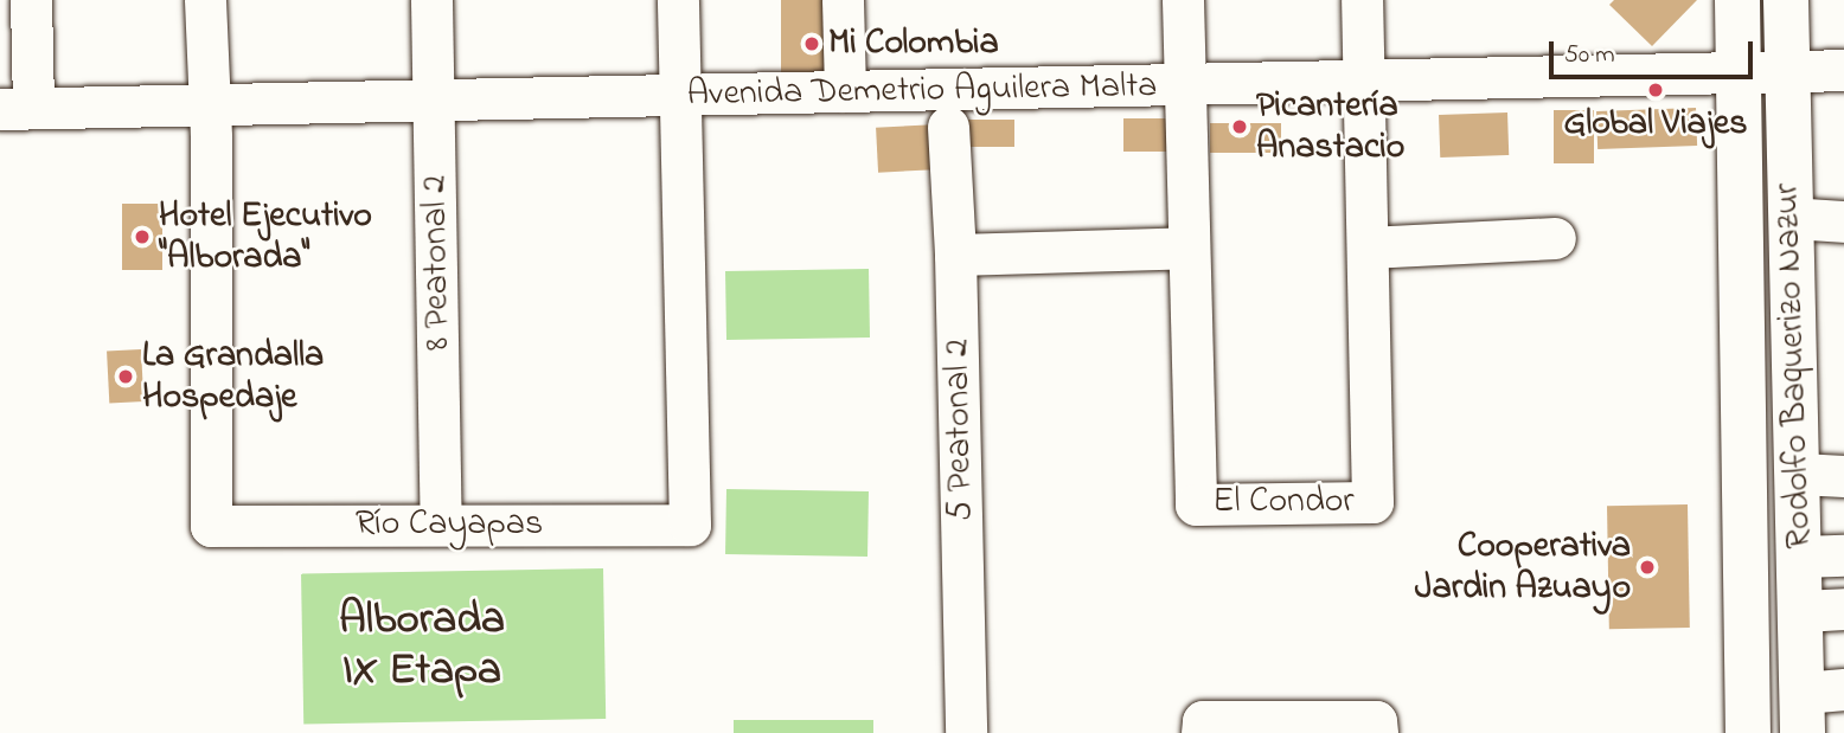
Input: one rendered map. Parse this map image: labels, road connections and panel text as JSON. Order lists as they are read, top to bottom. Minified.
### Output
{"streets":{"main road":["Rodolfo Baquerizo Nazur"],"street":["Avenida Demetrio Aguilera Malta","8 Peatonal 2","5 Peatonal 2","El Condor","Río Cayapas"]},"crossings":[["Avenida Demetrio Aguilera Malta","8 Peatonal 2"],["Avenida Demetrio Aguilera Malta","Rodolfo Baquerizo Nazur"],["Avenida Demetrio Aguilera Malta","El Condor"],["Avenida Demetrio Aguilera Malta","Río Cayapas"],["8 Peatonal 2","Río Cayapas"]],"districts":["Alborada IX Etapa"],"places":["Mi Colombia","Global Viajes","Picantería Anastacio","Hotel Ejecutivo \"Alborada\"","La Grandalla Hospedaje","Cooperativa Jardin Azuayo"],"scale_bar":"50 m"}
